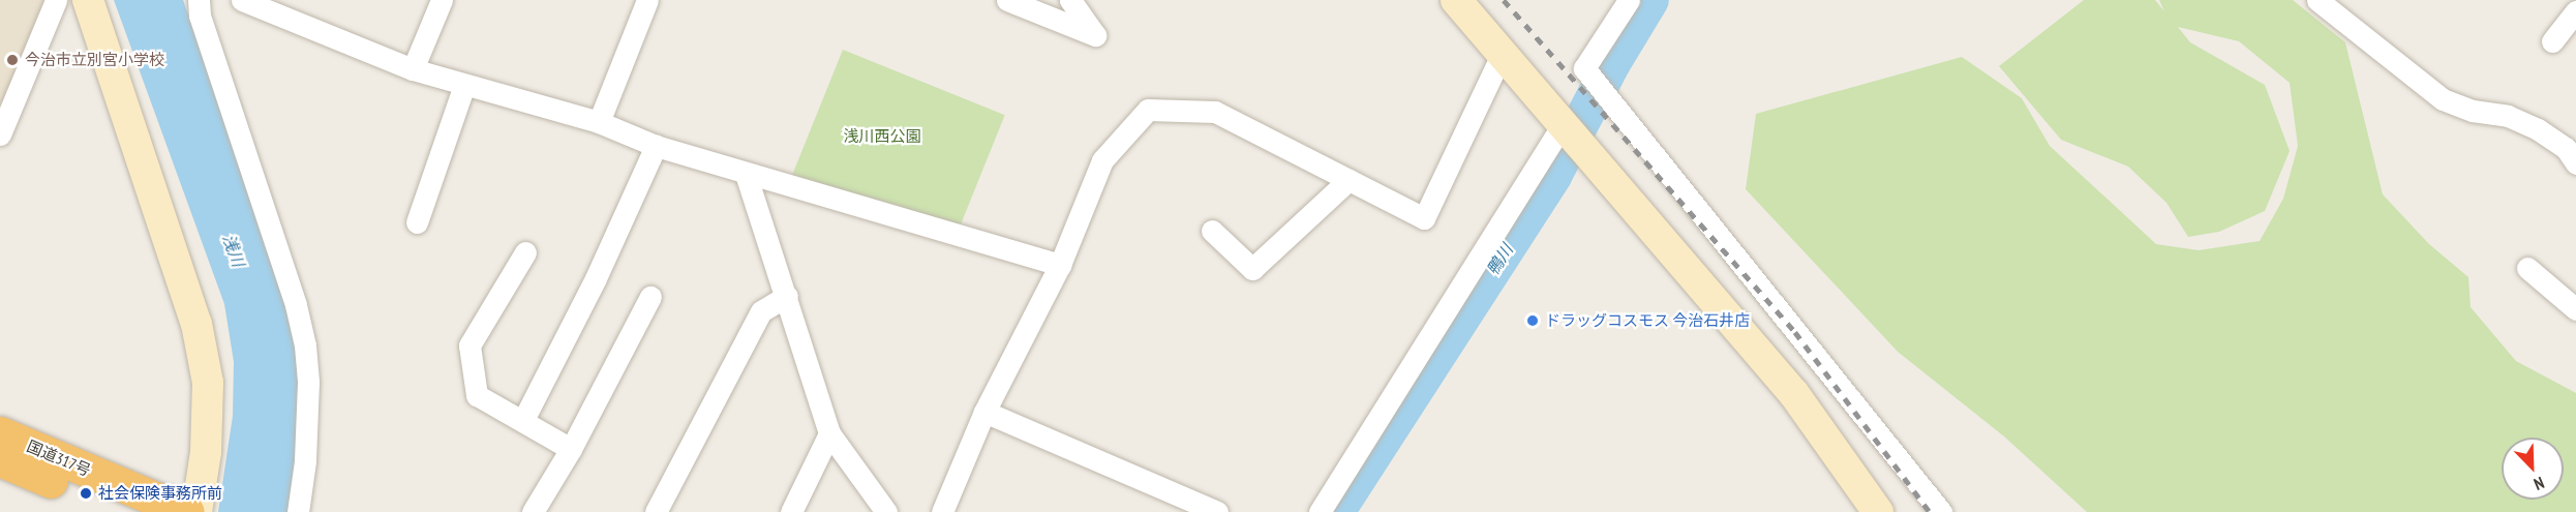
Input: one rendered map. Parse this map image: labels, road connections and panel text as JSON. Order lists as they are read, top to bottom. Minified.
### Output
{"streets":{"highway":["国道317号"]},"water":["浅川","鴨川"],"parks":["浅川西公園"],"places":["今治市立別宮小学校","ドラッグコスモス 今治石井店","社会保険事務所前"],"north":"bottom right"}
